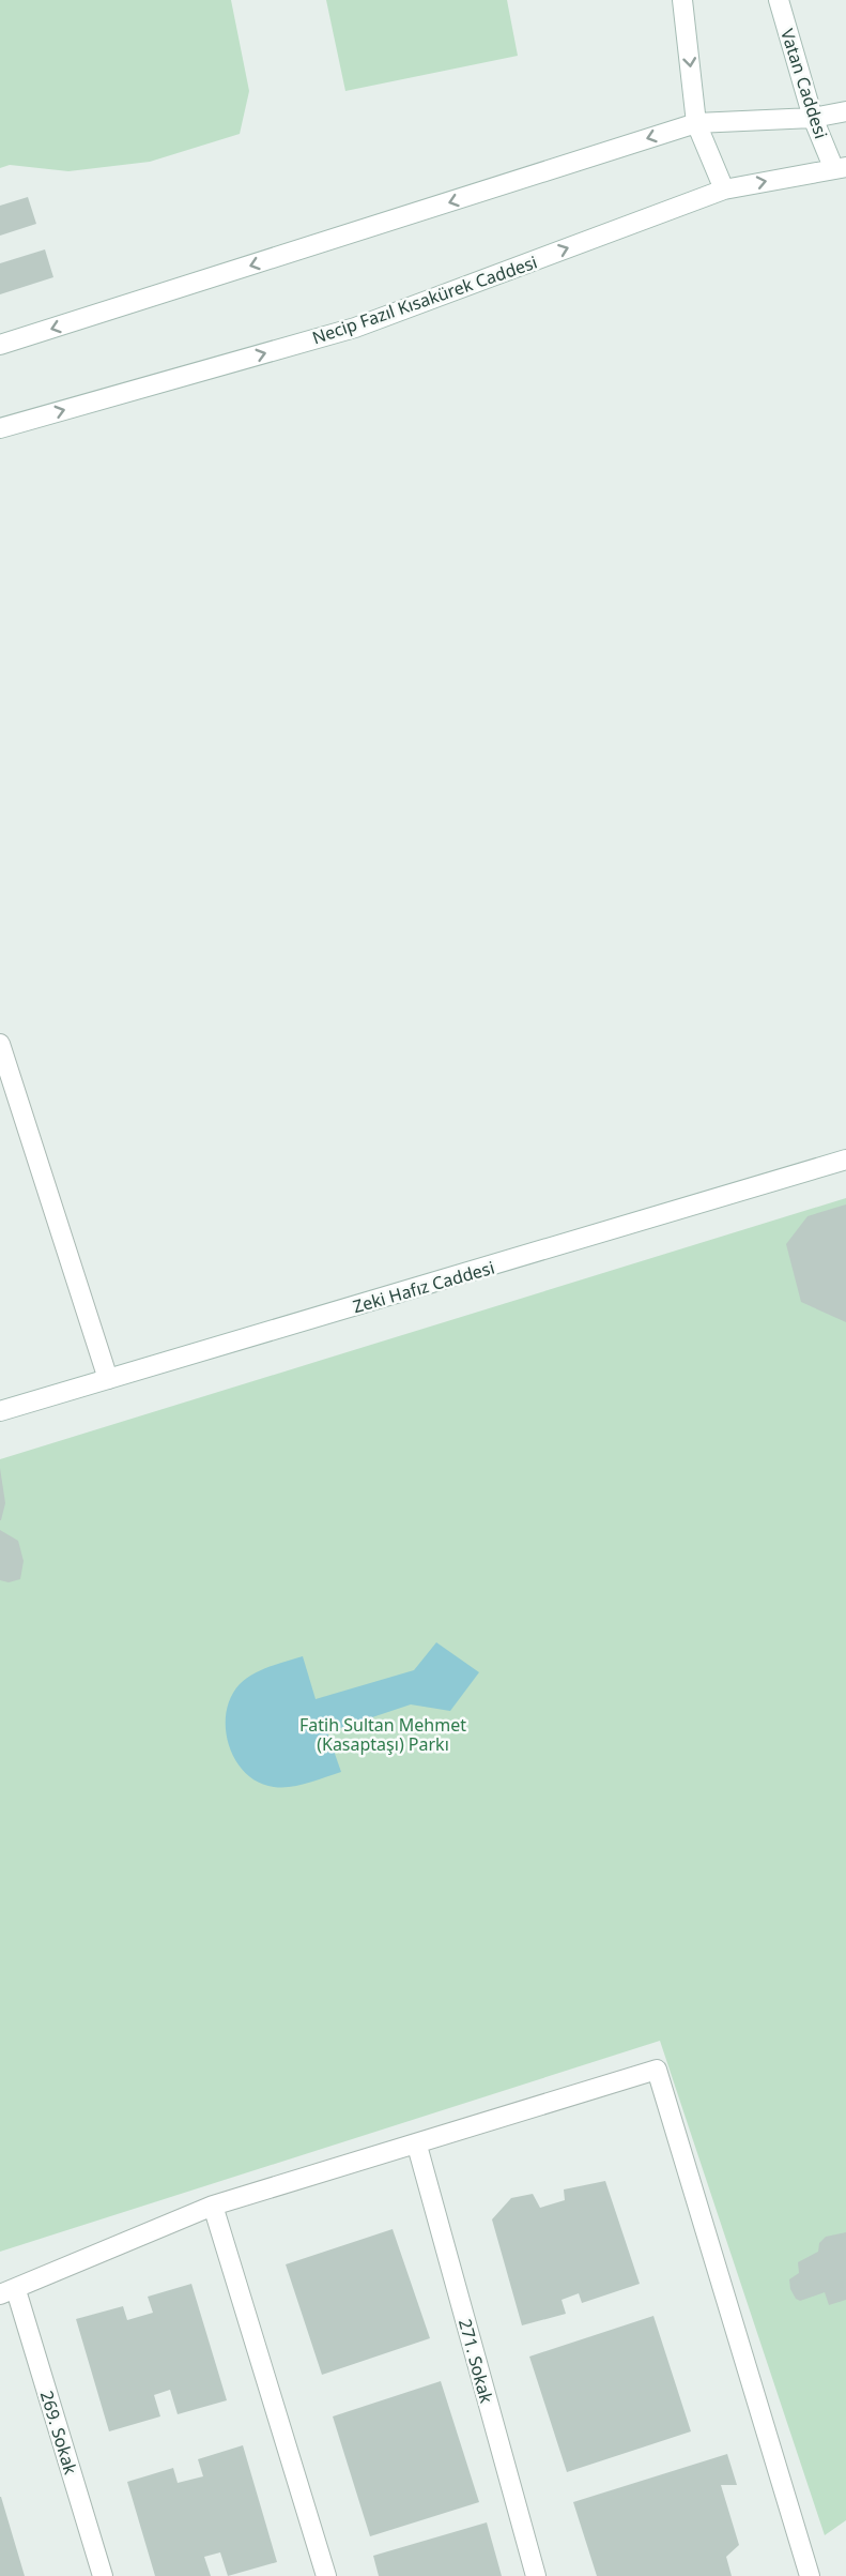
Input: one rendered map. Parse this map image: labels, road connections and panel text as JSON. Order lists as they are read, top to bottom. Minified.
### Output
{"streets":{"street":["Vatan Caddesi","Necip Fazıl Kısakürek Caddesi","Zeki Hafız Caddesi","271. Sokak","269. Sokak"]},"crossings":[["Vatan Caddesi","Necip Fazıl Kısakürek Caddesi"]],"parks":["Fatih Sultan Mehmet (Kasaptaşı) Parkı"]}
